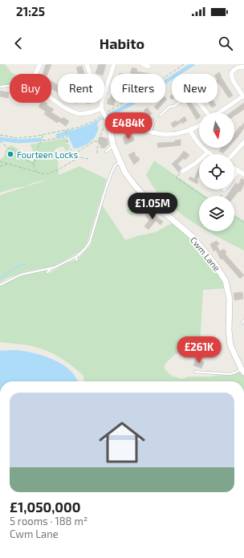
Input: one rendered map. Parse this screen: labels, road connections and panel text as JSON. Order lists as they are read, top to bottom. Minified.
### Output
{"streets":{"street":["Cwm Lane"]},"places":["Fourteen Locks"],"north":"bottom","page":{"status":"21:25","header":"Habito","chip":["Buy","Rent","Filters","New"],"price":["£484K","£1.05M","£261K"],"list":[{"name":"£1,050,000","note":"5 rooms · 188 m² · Cwm Lane"}]}}
